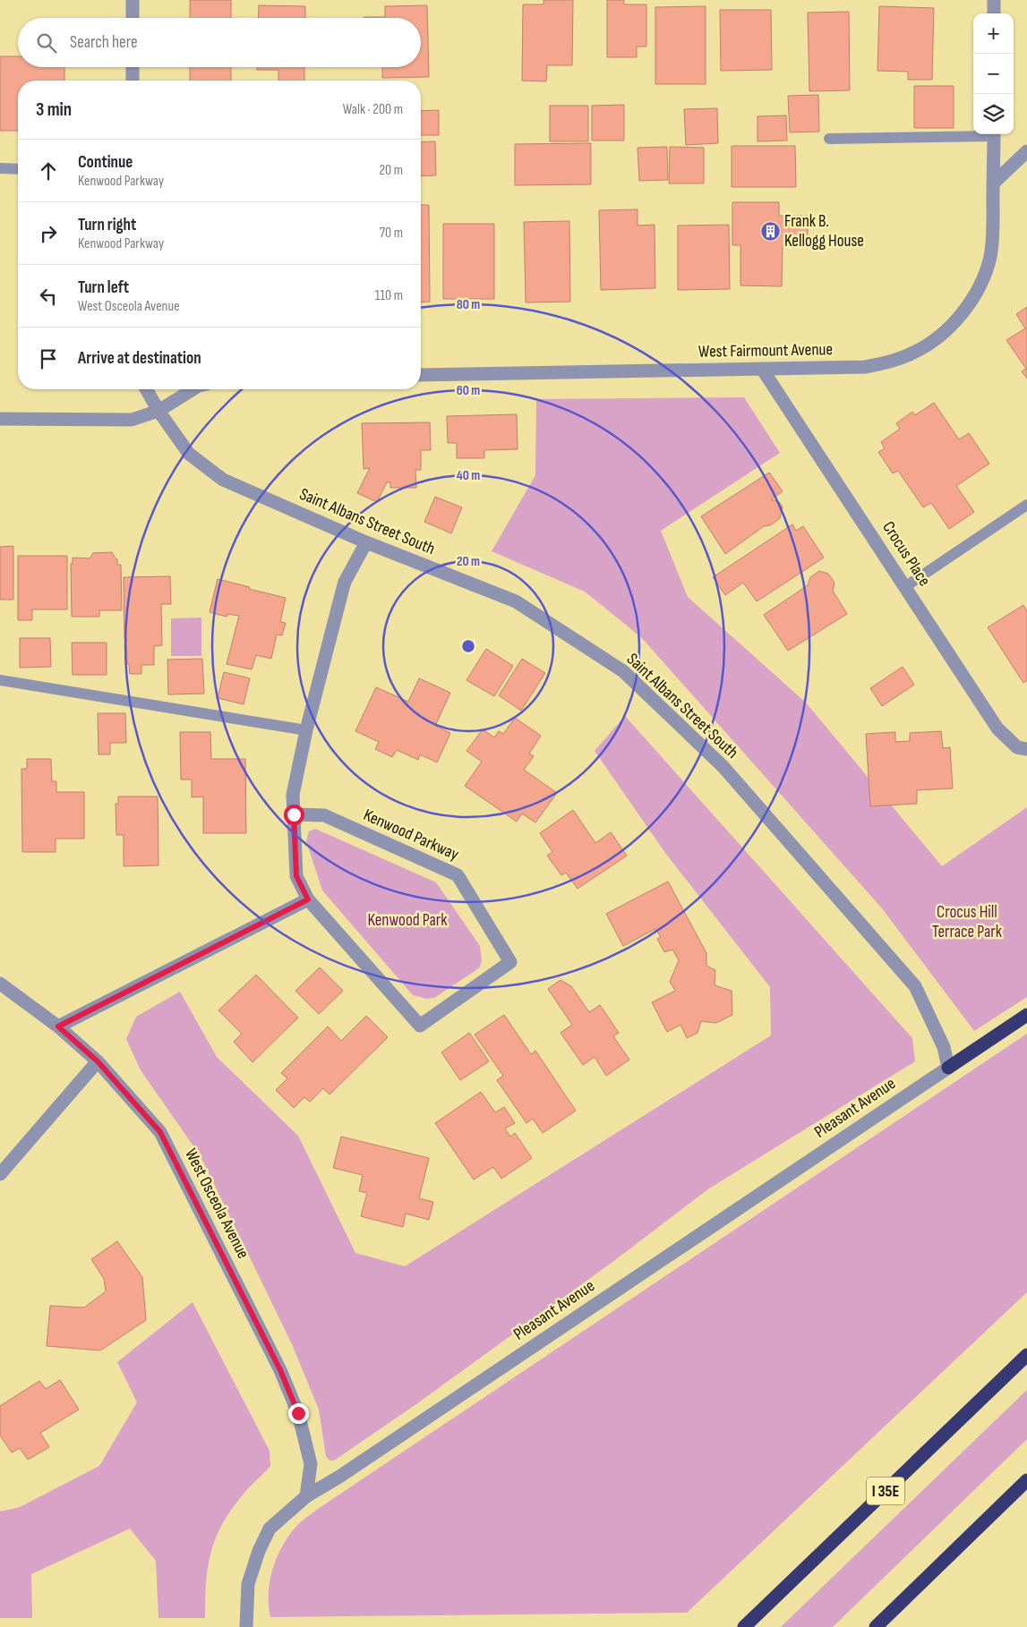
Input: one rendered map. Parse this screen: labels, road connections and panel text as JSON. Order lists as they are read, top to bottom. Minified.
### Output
{"streets":{"highway":["I 35E"],"street":["West Fairmount Avenue","Saint Albans Street South","Crocus Place","Kenwood Parkway","Pleasant Avenue","West Osceola Avenue"]},"crossings":[["West Fairmount Avenue","Crocus Place"],["Saint Albans Street South","Kenwood Parkway"],["Saint Albans Street South","Pleasant Avenue"],["Pleasant Avenue","West Osceola Avenue"]],"parks":["Crocus Hill Terrace Park","Kenwood Park"],"places":{"building":["Frank B. Kellogg House"]},"page":{"map_buttons":["+","−"],"search":"Search here","heading":["3 min","Walk · 200 m"],"list":[["Continue","Kenwood Parkway","20 m"],["Turn right","Kenwood Parkway","70 m"],["Turn left","West Osceola Avenue","110 m"],"Arrive at destination"]},"rings":["80 m","60 m","40 m","20 m"]}
